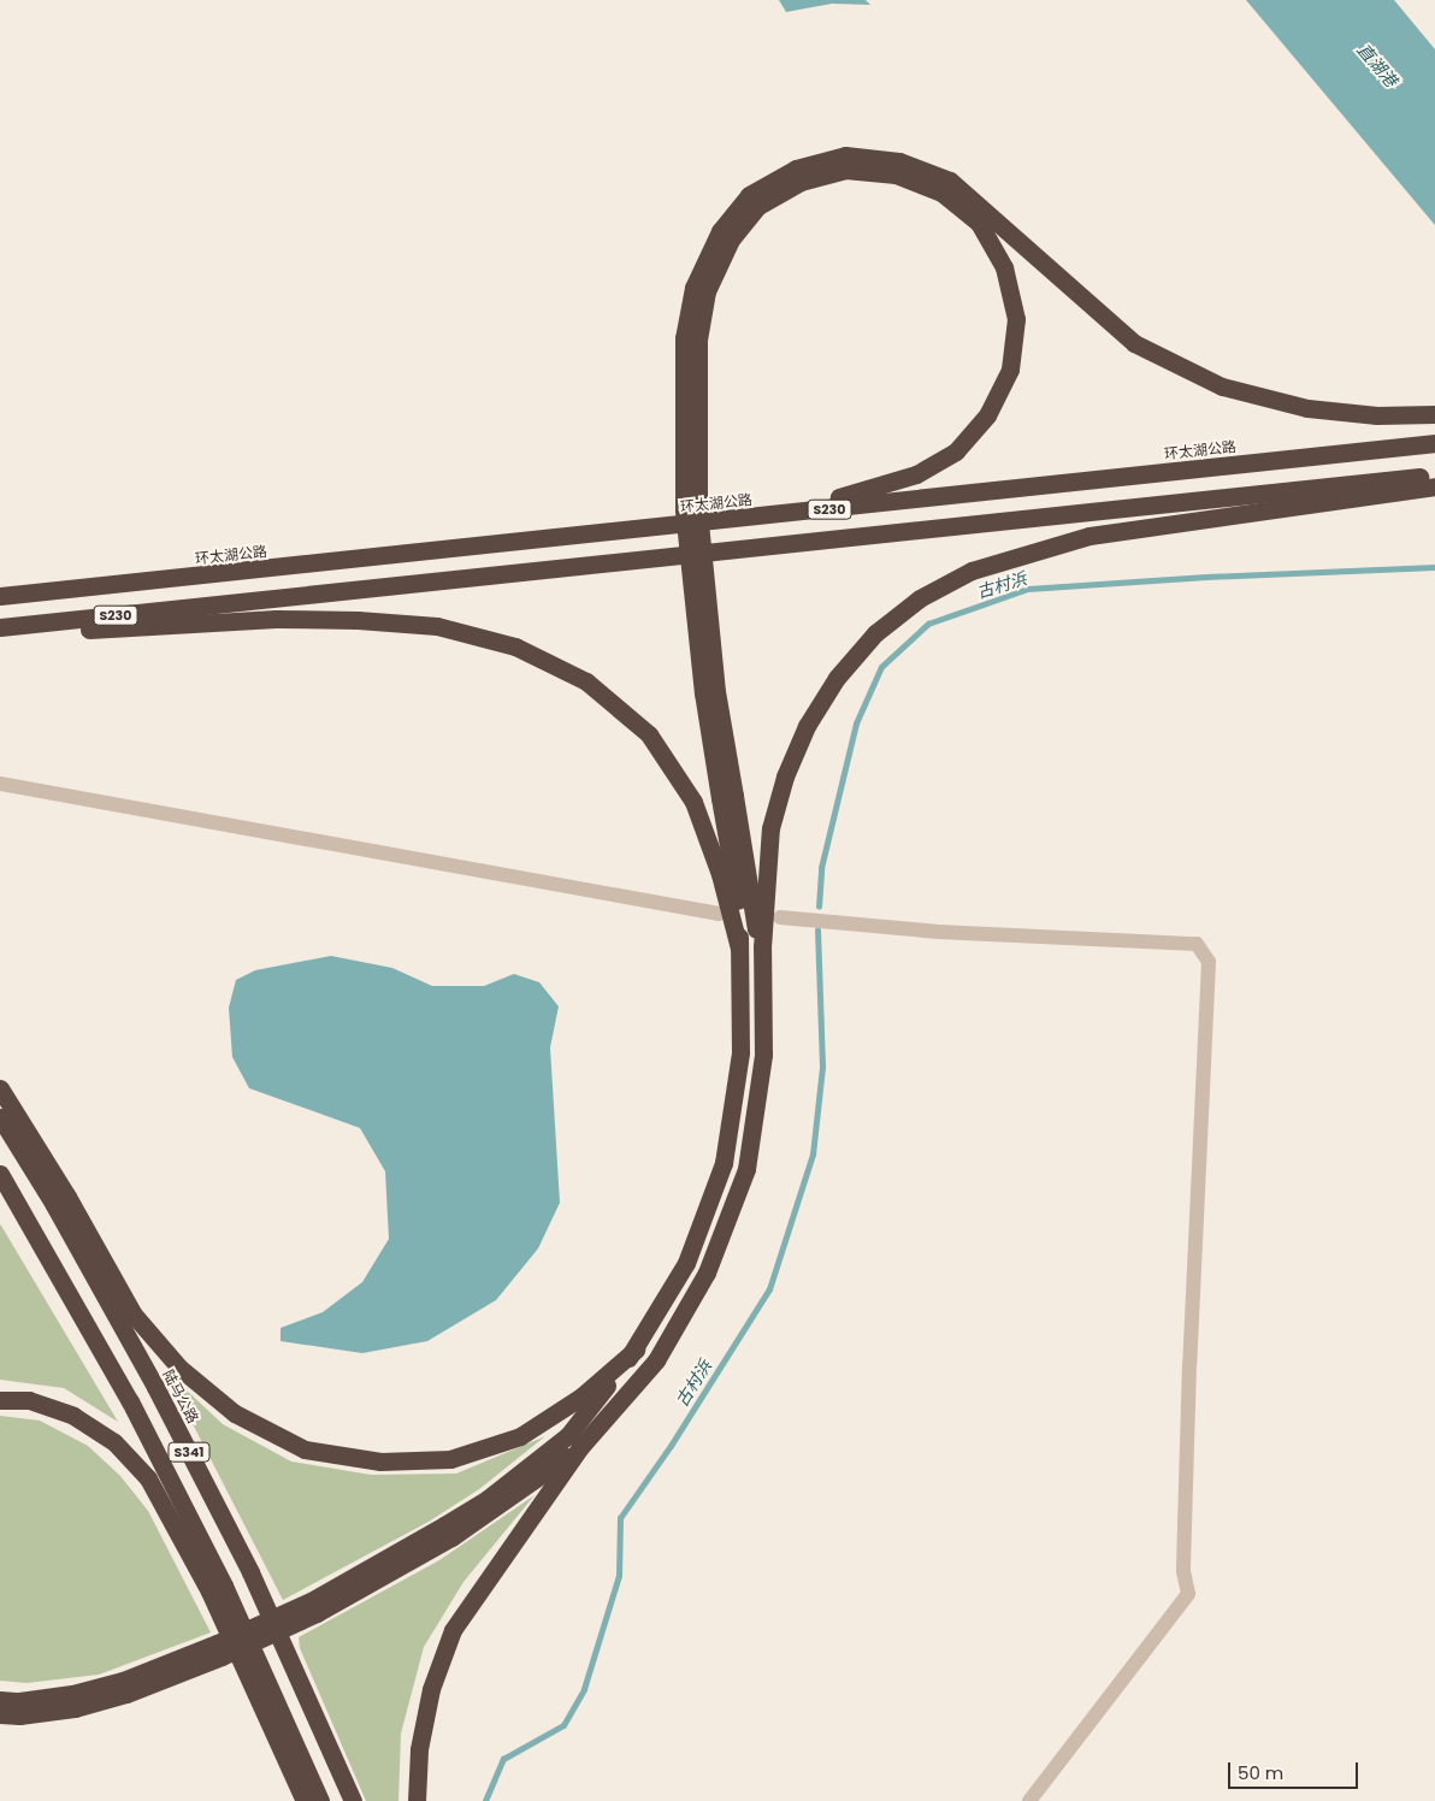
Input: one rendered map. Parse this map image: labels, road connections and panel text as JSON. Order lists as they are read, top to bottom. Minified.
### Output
{"streets":{"highway":["环太湖公路","S230","陆马公路","S341"]},"water":["直湖港","古村浜"],"scale_bar":"50 m"}
